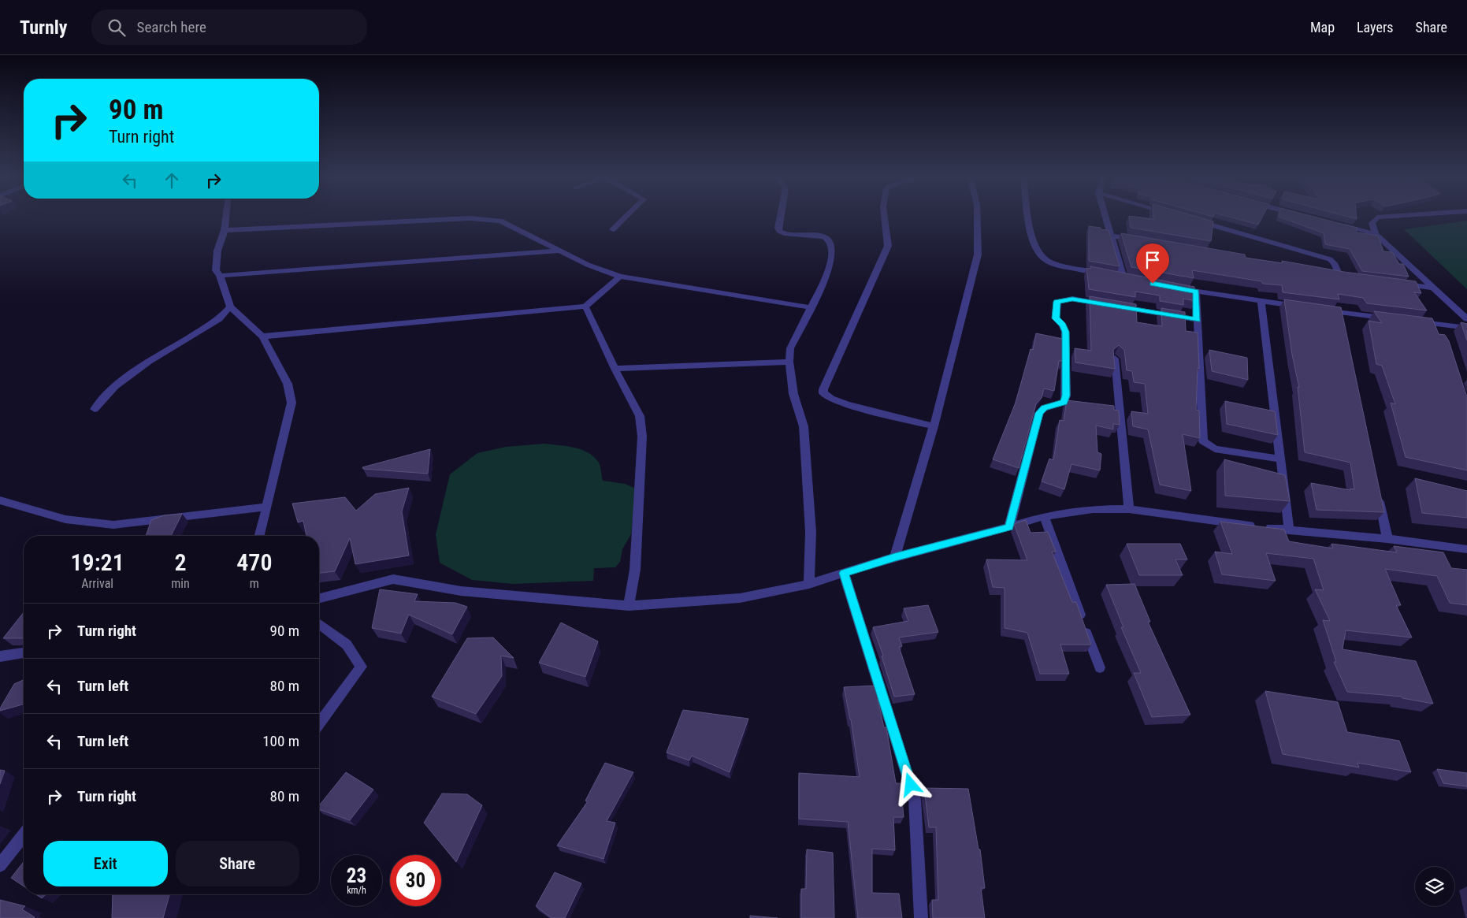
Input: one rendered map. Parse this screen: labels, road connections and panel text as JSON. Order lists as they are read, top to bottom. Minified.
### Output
{"page":{"header":"Turnly","search":"Search here","nav":["Map","Layers","Share"],"turn":["90 m","Turn right"],"eta":["19:21","Arrival","2","min","470","m"],"list":[{"name":"Turn right","value":"90 m"},{"name":"Turn left","value":"80 m"},{"name":"Turn left","value":"100 m"},{"name":"Turn right","value":"80 m"}],"buttons":["Exit","Share"],"speed":"23 km/h","limit":"30"}}
